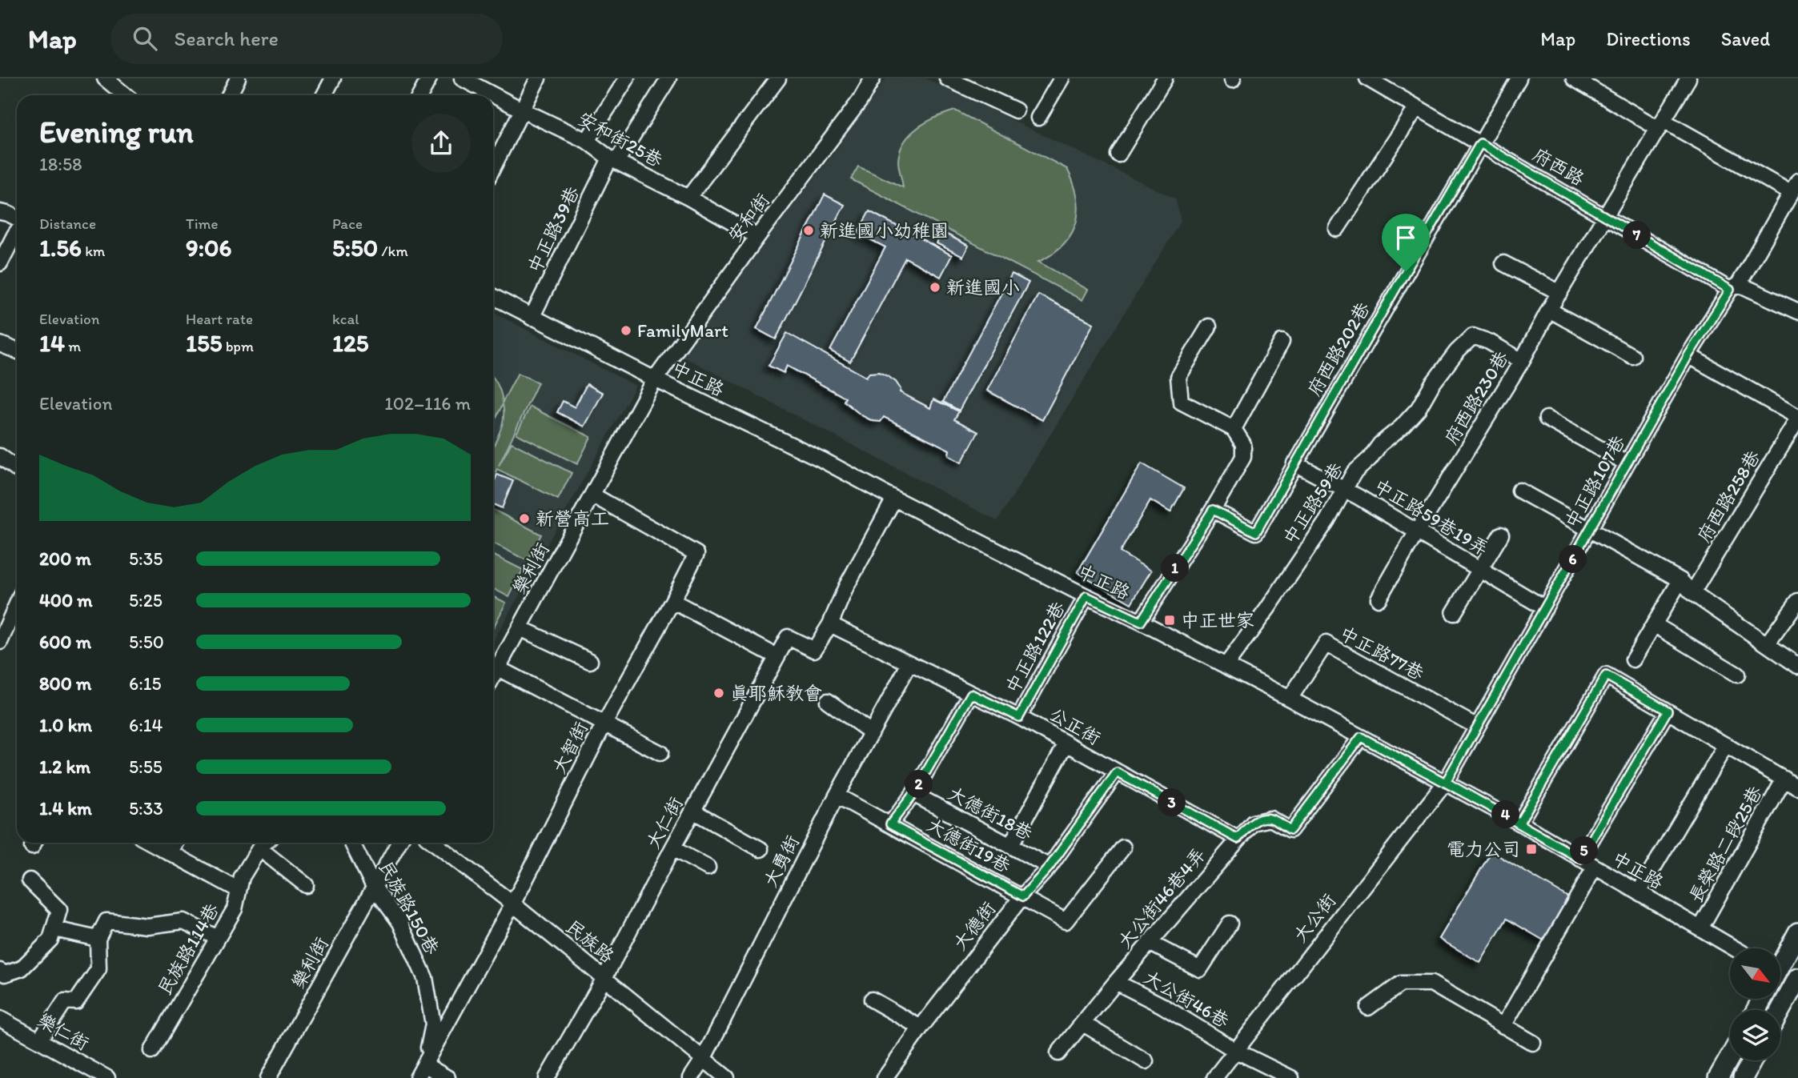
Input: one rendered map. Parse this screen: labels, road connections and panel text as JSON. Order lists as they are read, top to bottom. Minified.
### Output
{"streets":{"street":["安和街25巷","府西路","安和街","中正路39巷","府西路202巷","中正路","府西路230巷","中正路107巷","府西路258巷","中正路59巷","中正路59巷19弄","樂利街","中正路122巷","中正路77巷","公正街","大智街","大德街18巷","大仁街","長榮路二段25巷","大德街19巷","大勇街","大公街46巷4弄","民族路150巷","大公街","大德街","民族路","民族路114巷","大公街46巷","樂仁街"]},"crossings":[["安和街25巷","安和街"],["安和街25巷","中正路39巷"],["府西路","府西路202巷"],["府西路","府西路230巷"],["府西路","中正路107巷"],["安和街","中正路"],["安和街","樂利街"],["中正路39巷","中正路"],["府西路202巷","中正路59巷19弄"],["中正路","中正路107巷"],["中正路","中正路59巷"],["中正路","樂利街"],["中正路","中正路122巷"],["中正路","中正路77巷"],["中正路","長榮路二段25巷"],["中正路","大公街46巷4弄"],["中正路","大公街"],["府西路230巷","中正路59巷"],["府西路230巷","中正路59巷19弄"],["中正路107巷","中正路59巷19弄"],["中正路107巷","中正路77巷"],["中正路107巷","大公街"],["中正路59巷","中正路59巷19弄"],["樂利街","大智街"],["樂利街","民族路150巷"],["中正路122巷","公正街"],["公正街","大仁街"],["公正街","大勇街"],["公正街","大公街46巷4弄"],["公正街","大德街"],["大智街","民族路150巷"],["大智街","民族路"],["大德街18巷","大德街"],["大仁街","民族路"],["大德街19巷","大勇街"],["大德街19巷","大德街"],["大勇街","民族路"],["大公街46巷4弄","大公街46巷"],["大公街","大公街46巷"]],"places":{"other":["新進國小幼稚園","新進國小","FamilyMart","新營高工","真耶穌教會"],"transit":["中正世家","電力公司"]},"north":"bottom right","page":{"header":"Map","search":"Search here","nav":["Map","Directions","Saved"],"heading":["Evening run","18:58"],"stats":[["Distance","1.56 km"],["Time","9:06"],["Pace","5:50 /km"],["Elevation","14 m"],["Heart rate","155 bpm"],["kcal","125"]],"pins":["7","6","1","2","3","4","5"],"chart":["Elevation","102–116 m"],"list":[{"name":"200 m","note":"5:35"},{"name":"400 m","note":"5:25"},{"name":"600 m","note":"5:50"},{"name":"800 m","note":"6:15"},{"name":"1.0 km","note":"6:14"},{"name":"1.2 km","note":"5:55"},{"name":"1.4 km","note":"5:33"}]}}
